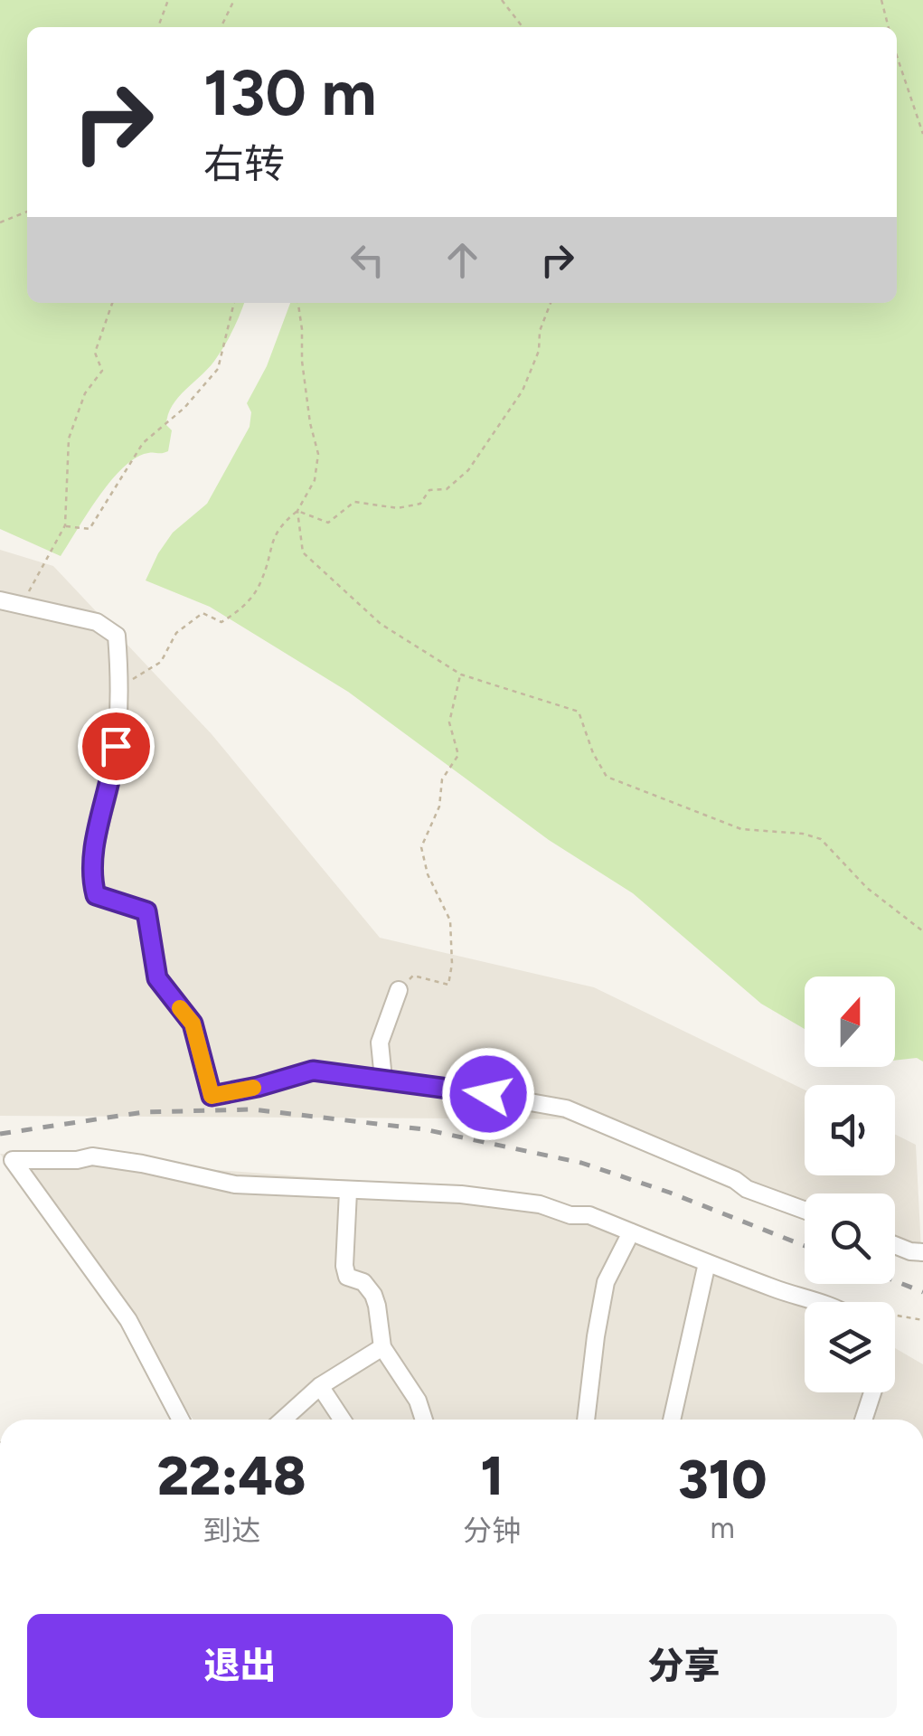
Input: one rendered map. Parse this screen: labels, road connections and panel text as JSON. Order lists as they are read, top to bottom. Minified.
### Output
{"north":"top","page":{"turn":["130 m","右转"],"eta":["22:48","到达","1","分钟","310","m"],"buttons":["退出","分享"]}}
